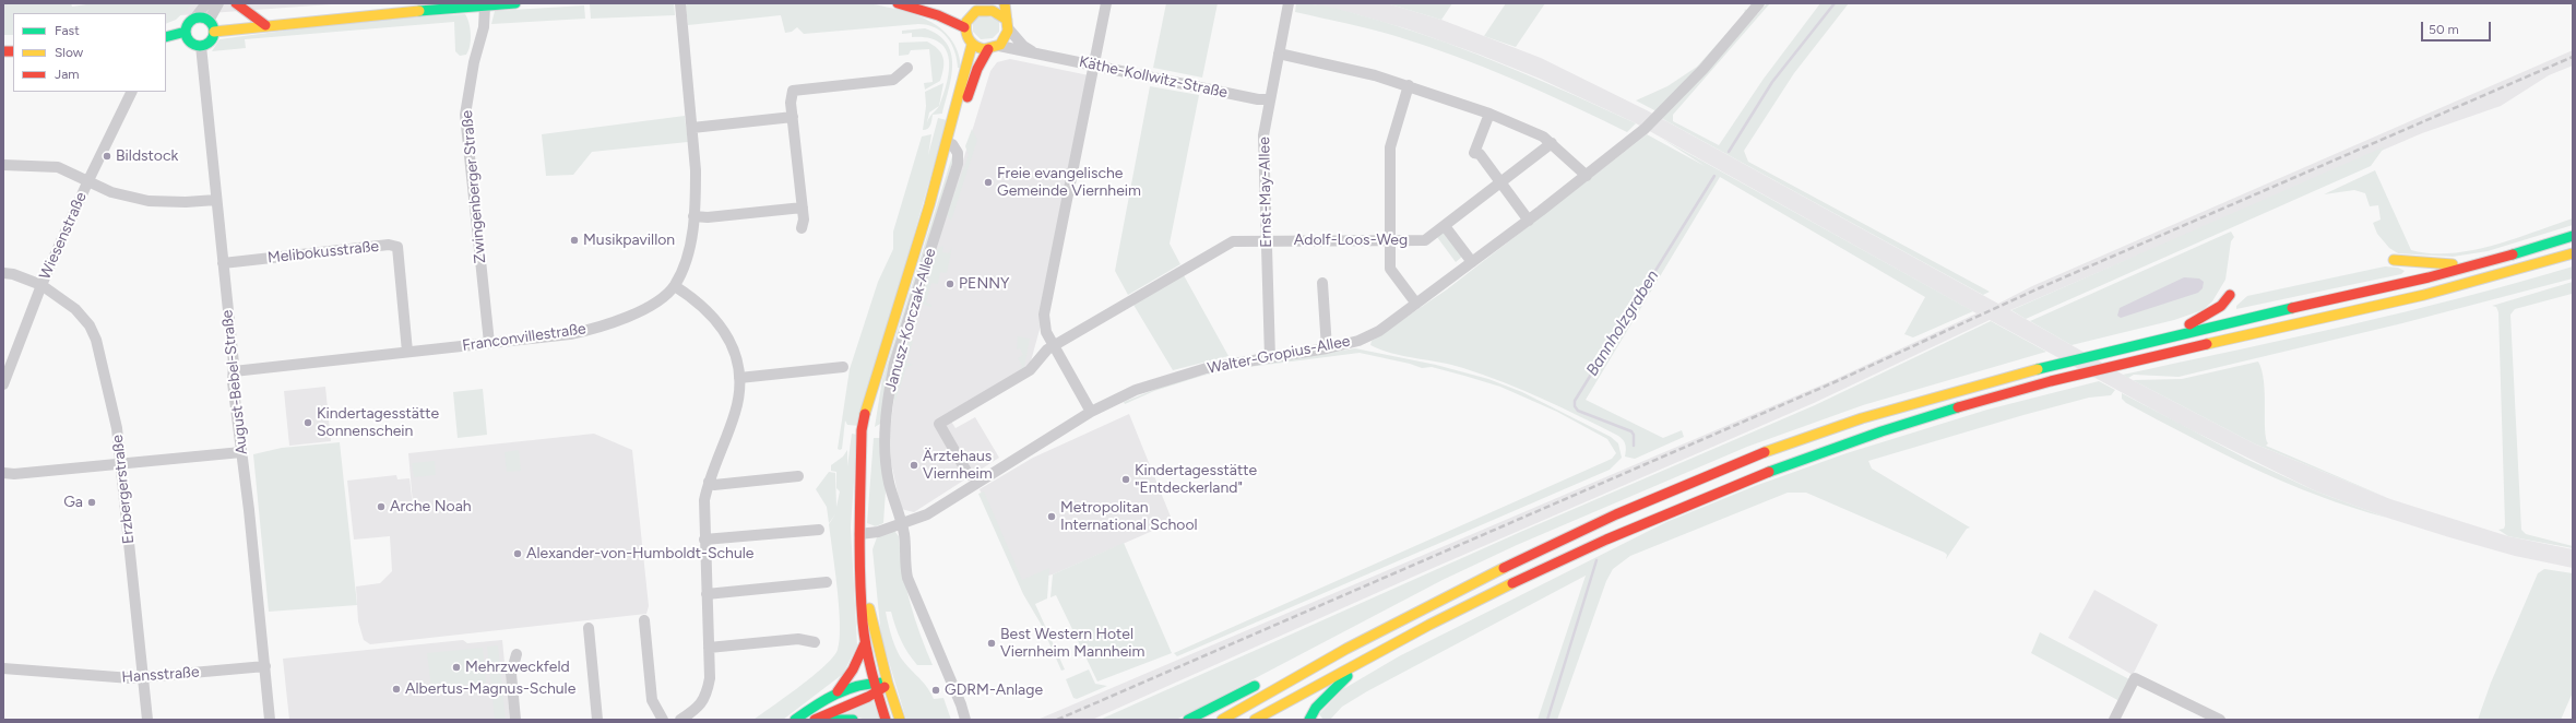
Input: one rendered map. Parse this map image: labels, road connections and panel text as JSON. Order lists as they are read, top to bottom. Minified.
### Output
{"streets":{"street":["Käthe-Kollwitz-Straße","Zwingenberger Straße","Ernst-May-Allee","Wiesenstraße","Adolf-Loos-Weg","Melibokusstraße","Janusz-Korczak-Allee","Franconvillestraße","Walter-Gropius-Allee","August-Bebel-Straße","Erzbergerstraße","Hansstraße"]},"crossings":[["Käthe-Kollwitz-Straße","Ernst-May-Allee"],["Zwingenberger Straße","Franconvillestraße"],["Ernst-May-Allee","Adolf-Loos-Weg"],["Ernst-May-Allee","Walter-Gropius-Allee"],["Wiesenstraße","Erzbergerstraße"],["Melibokusstraße","Franconvillestraße"],["Melibokusstraße","August-Bebel-Straße"],["Janusz-Korczak-Allee","Walter-Gropius-Allee"],["Franconvillestraße","August-Bebel-Straße"],["August-Bebel-Straße","Hansstraße"],["Erzbergerstraße","Hansstraße"]],"water":["Bannholzgraben"],"places":["Bildstock","Freie evangelische Gemeinde Viernheim","Musikpavillon","PENNY","Kindertagesstätte Sonnenschein","Ärztehaus Viernheim","Kindertagesstätte \"Entdeckerland\"","Ga","Arche Noah","Metropolitan International School","Alexander-von-Humboldt-Schule","Best Western Hotel Viernheim Mannheim","Mehrzweckfeld","Albertus-Magnus-Schule","GDRM-Anlage"],"legend":["Fast","Slow","Jam"],"scale_bar":"50 m"}
